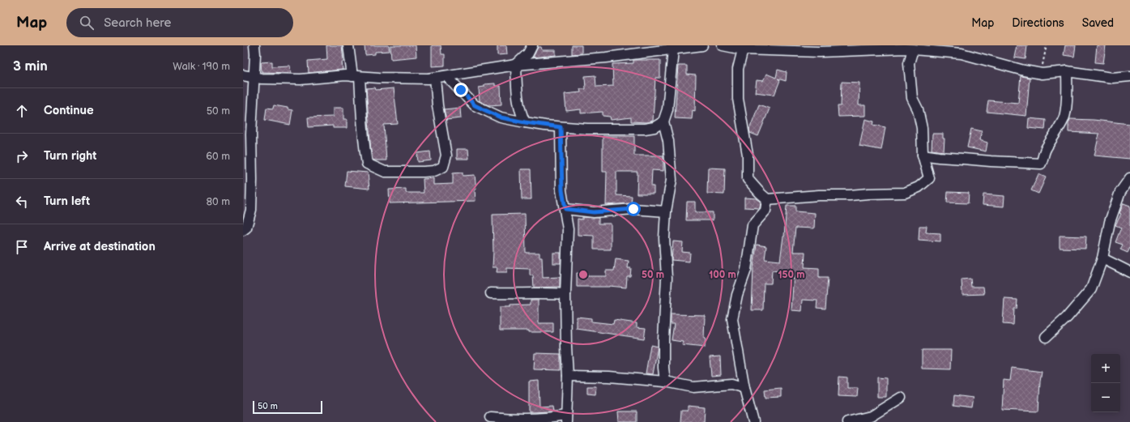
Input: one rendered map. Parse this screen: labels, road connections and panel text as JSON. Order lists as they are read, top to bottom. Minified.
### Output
{"scale_bar":"50 m","page":{"header":"Map","search":"Search here","nav":["Map","Directions","Saved"],"heading":["3 min","Walk · 190 m"],"list":[["Continue","50 m"],["Turn right","60 m"],["Turn left","80 m"],"Arrive at destination"],"map_buttons":["+","−"],"scale":"50 m"},"rings":["50 m","100 m","150 m"]}
